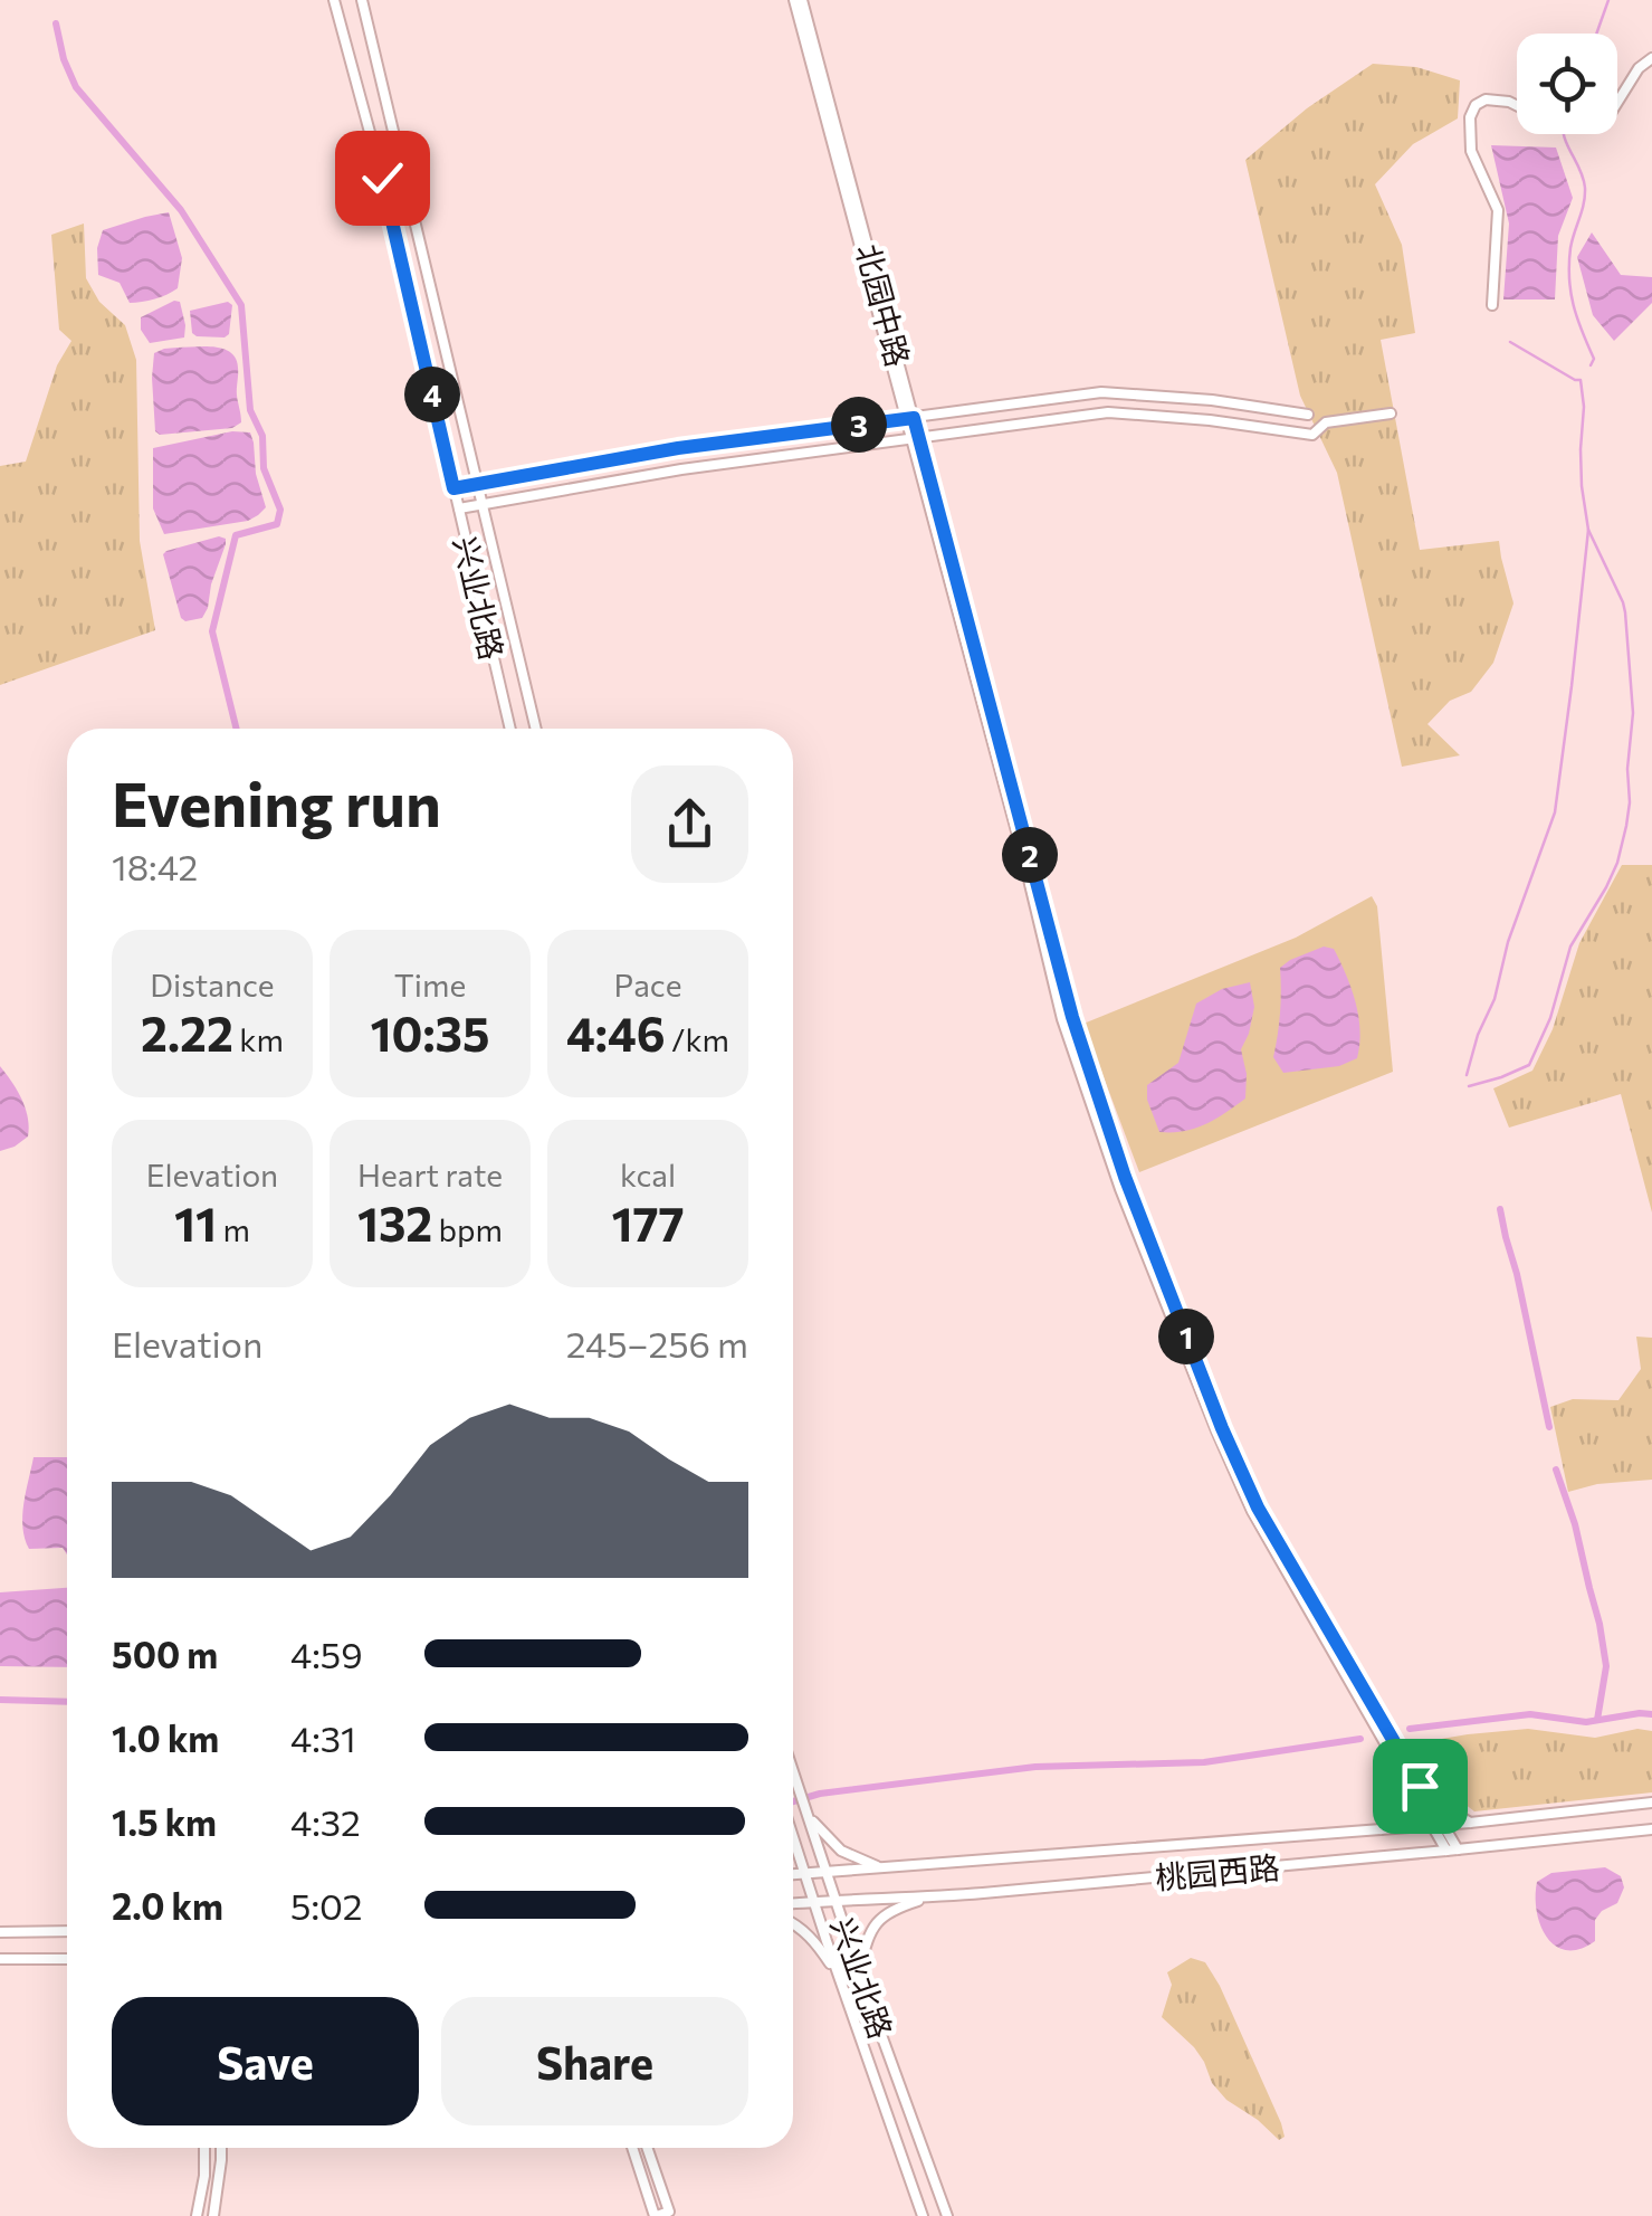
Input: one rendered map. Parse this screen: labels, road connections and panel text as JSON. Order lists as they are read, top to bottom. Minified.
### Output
{"streets":{"street":["北园中路","兴业北路","桃园西路"]},"crossings":[["北园中路","桃园西路"],["兴业北路","桃园西路"]],"page":{"pins":["4","3","2","1"],"heading":["Evening run","18:42"],"stats":[["Distance","2.22 km"],["Time","10:35"],["Pace","4:46 /km"],["Elevation","11 m"],["Heart rate","132 bpm"],["kcal","177"]],"chart":["Elevation","245–256 m"],"list":[{"name":"500 m","note":"4:59"},{"name":"1.0 km","note":"4:31"},{"name":"1.5 km","note":"4:32"},{"name":"2.0 km","note":"5:02"}],"buttons":["Save","Share"]}}
